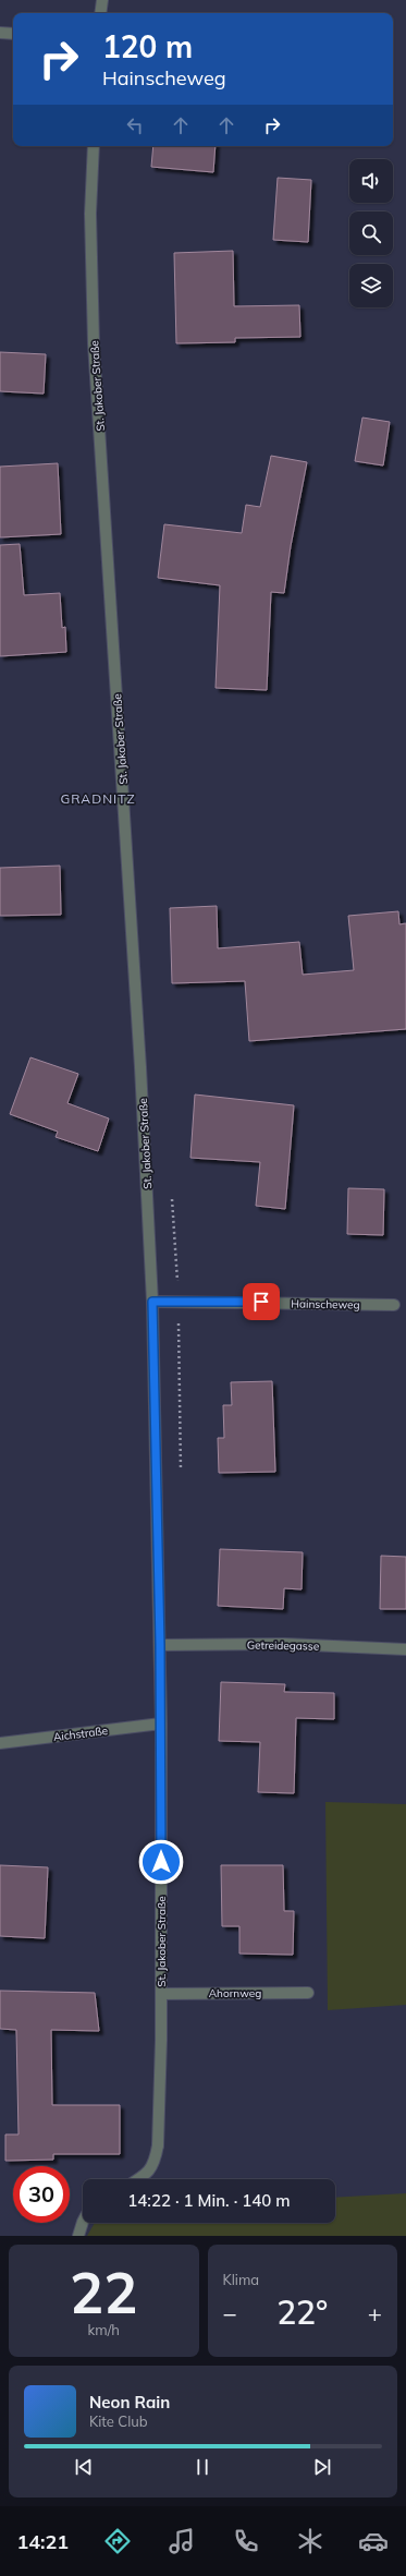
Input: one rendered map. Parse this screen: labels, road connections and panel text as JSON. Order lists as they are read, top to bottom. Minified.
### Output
{"streets":{"street":["St. Jakober Straße","Hainscheweg","Getreidegasse","Aichstraße","Ahornweg"]},"crossings":[["St. Jakober Straße","Hainscheweg"],["St. Jakober Straße","Getreidegasse"],["St. Jakober Straße","Aichstraße"],["St. Jakober Straße","Ahornweg"]],"districts":["GRADNITZ"],"page":{"turn":["120 m","Hainscheweg"],"limit":"30","trip":"14:22 · 1 Min. · 140 m","tile":[["22","km/h"],"Klima"],"heat":["−","22°","+"],"song":["Neon Rain","Kite Club"],"tabs":"14:21"}}
